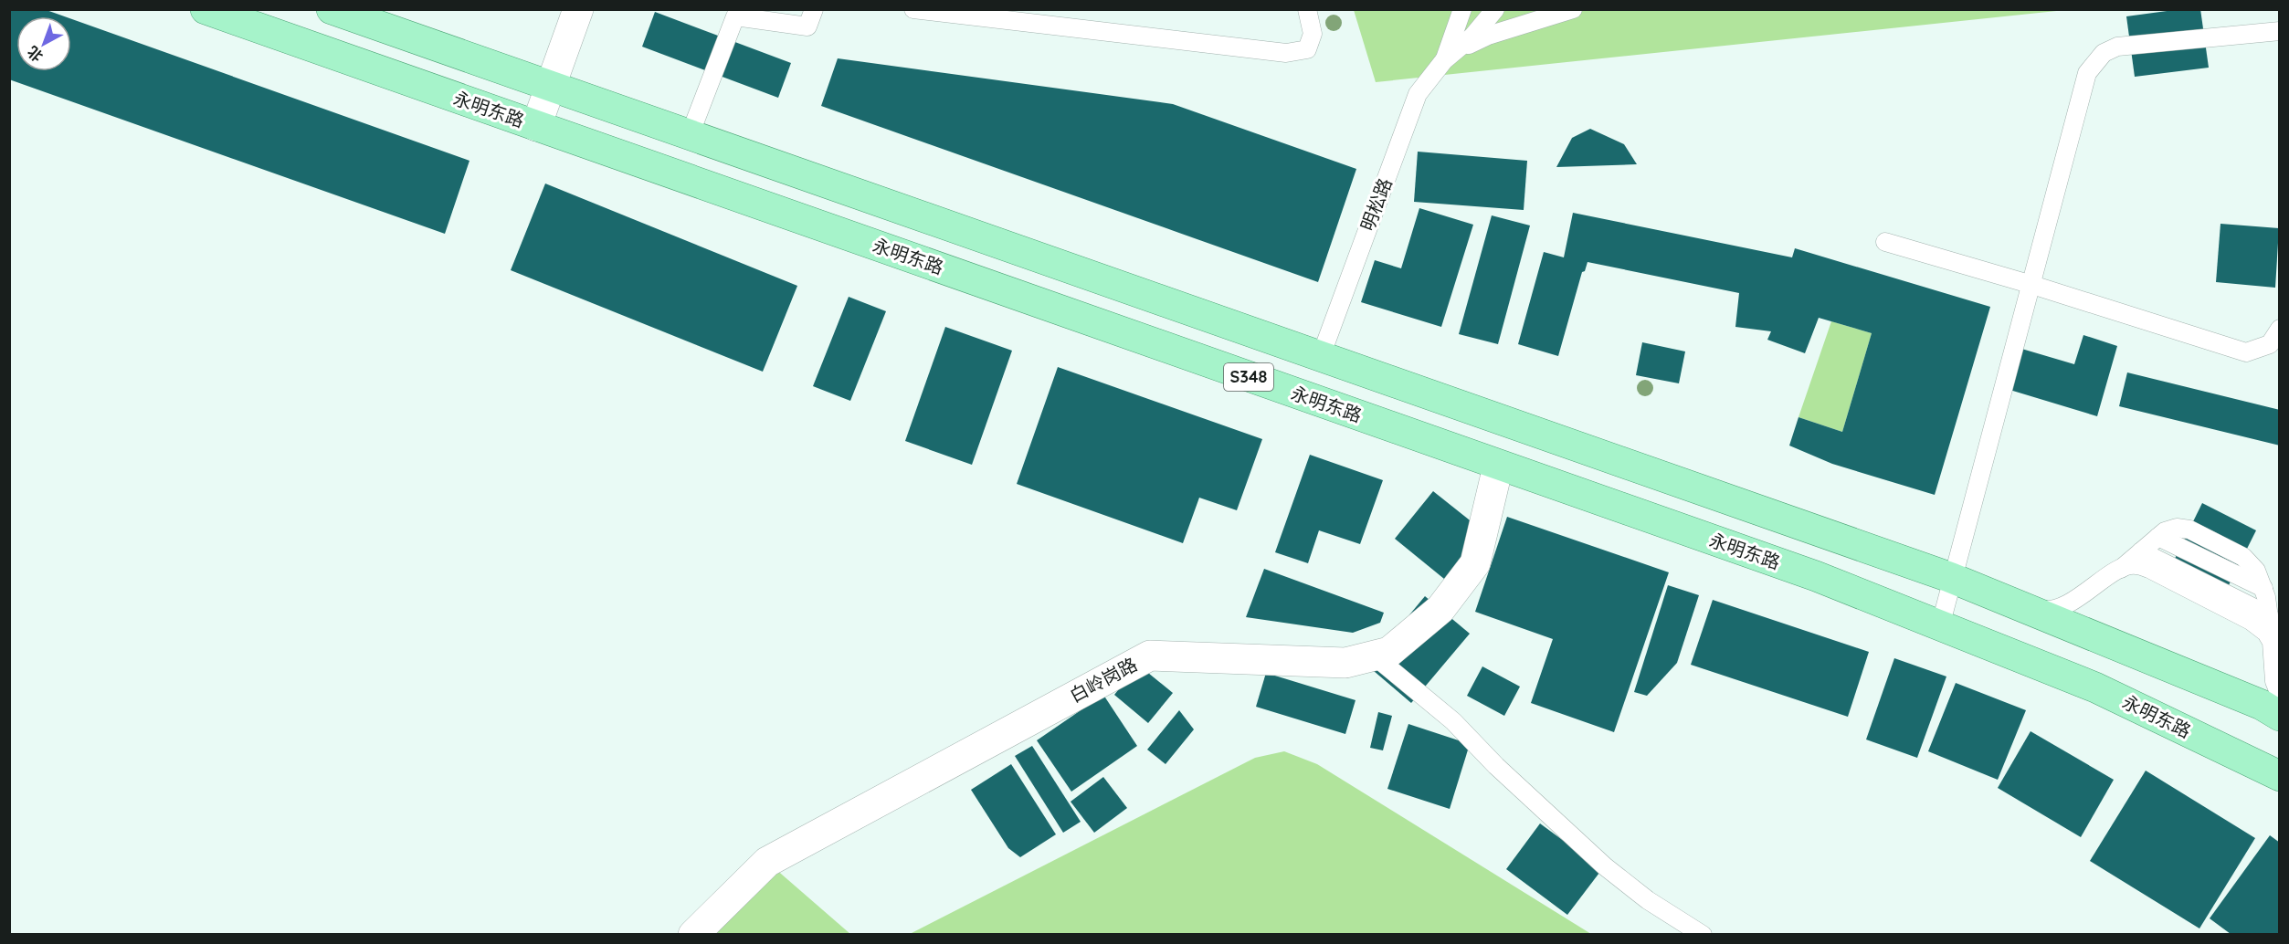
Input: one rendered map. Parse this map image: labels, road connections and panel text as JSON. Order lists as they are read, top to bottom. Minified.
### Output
{"streets":{"main road":["永明东路","S348"],"street":["白岭岗路"],"lane":["明松路"]},"crossings":[["永明东路","白岭岗路"],["明松路","S348"]],"north":"bottom left"}
